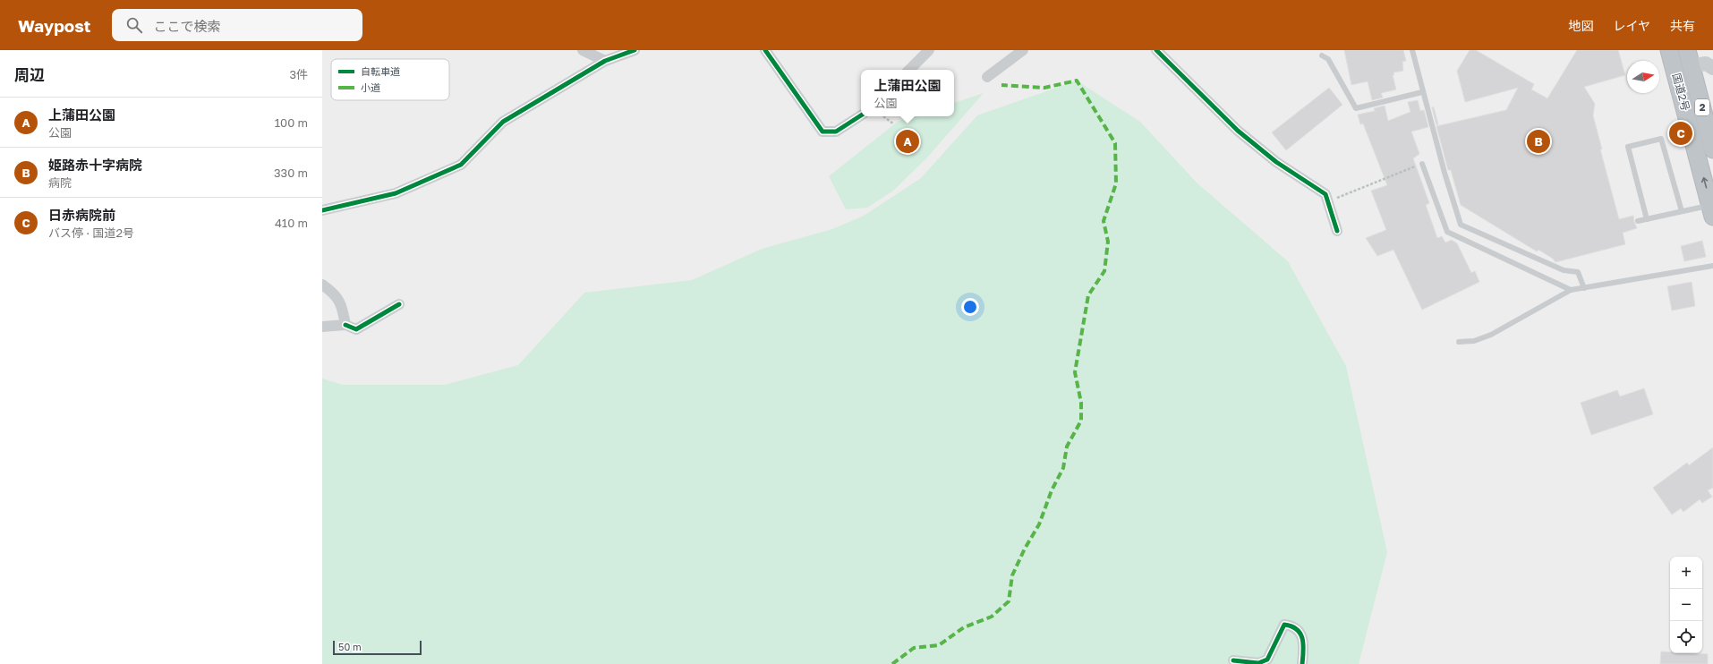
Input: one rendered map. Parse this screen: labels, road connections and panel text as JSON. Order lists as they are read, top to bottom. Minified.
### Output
{"streets":{"highway":["国道2号","2"]},"legend":["自転車道","小道"],"scale_bar":"50 m","north":"right","page":{"header":"Waypost","search":"ここで検索","nav":["地図","レイヤ","共有"],"heading":["周辺","3件"],"popup":["上蒲田公園","公園"],"list":[{"mark":"A","name":"上蒲田公園","note":"公園","value":"100 m"},{"mark":"B","name":"姫路赤十字病院","note":"病院","value":"330 m"},{"mark":"C","name":"日赤病院前","note":"バス停 · 国道2号","value":"410 m"}],"pins":["C","A","B"],"map_buttons":["+","−"],"scale":"50 m"}}
